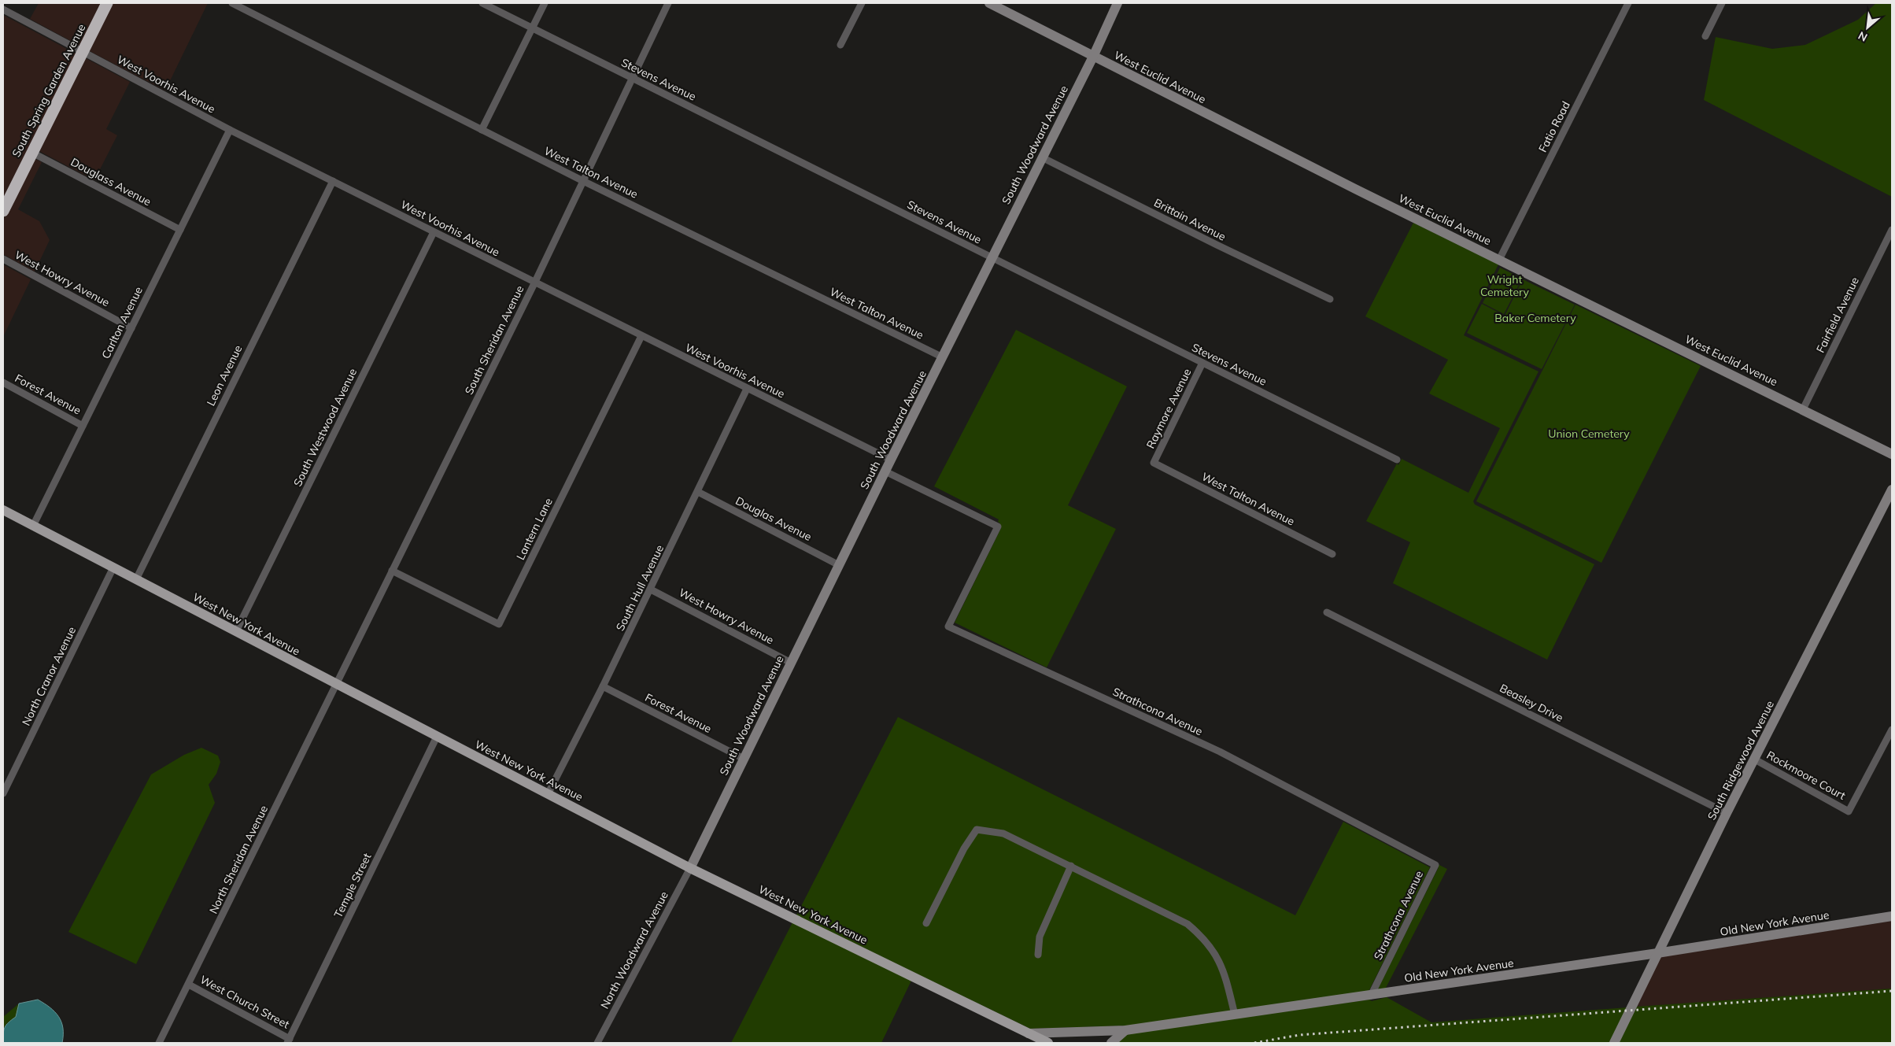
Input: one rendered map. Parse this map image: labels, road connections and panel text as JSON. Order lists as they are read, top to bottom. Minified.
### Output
{"streets":{"highway":["South Spring Garden Avenue"],"main road":["West New York Avenue"],"street":["West Euclid Avenue","Stevens Avenue","West Voorhis Avenue","Fatio Road","South Woodward Avenue","West Talton Avenue","Douglass Avenue","Brittain Avenue","West Howry Avenue","Fairfield Avenue","Carlton Avenue","South Sheridan Avenue","Leon Avenue","Forest Avenue","Raymore Avenue","South Westwood Avenue","Douglas Avenue","Lantern Lane","South Hull Avenue","North Cranor Avenue","Beasley Drive","Strathcona Avenue","South Ridgewood Avenue","Rockmoore Court","North Sheridan Avenue","Temple Street","Old New York Avenue","North Woodward Avenue","West Church Street"]},"crossings":[["West Euclid Avenue","Fatio Road"],["West Euclid Avenue","South Woodward Avenue"],["West Euclid Avenue","Fairfield Avenue"],["Stevens Avenue","South Woodward Avenue"],["Stevens Avenue","South Sheridan Avenue"],["Stevens Avenue","Raymore Avenue"],["West Voorhis Avenue","South Spring Garden Avenue"],["West Voorhis Avenue","South Woodward Avenue"],["West Voorhis Avenue","Carlton Avenue"],["West Voorhis Avenue","South Sheridan Avenue"],["West Voorhis Avenue","Leon Avenue"],["West Voorhis Avenue","South Westwood Avenue"],["West Voorhis Avenue","Lantern Lane"],["West Voorhis Avenue","South Hull Avenue"],["South Spring Garden Avenue","Douglass Avenue"],["South Woodward Avenue","West Talton Avenue"],["South Woodward Avenue","Brittain Avenue"],["South Woodward Avenue","West Howry Avenue"],["South Woodward Avenue","Forest Avenue"],["South Woodward Avenue","Douglas Avenue"],["South Woodward Avenue","West New York Avenue"],["South Woodward Avenue","Strathcona Avenue"],["South Woodward Avenue","North Woodward Avenue"],["West Talton Avenue","South Sheridan Avenue"],["West Talton Avenue","Raymore Avenue"],["Douglass Avenue","Carlton Avenue"],["West Howry Avenue","Carlton Avenue"],["West Howry Avenue","South Hull Avenue"],["Carlton Avenue","Forest Avenue"],["Carlton Avenue","West New York Avenue"],["South Sheridan Avenue","Lantern Lane"],["South Sheridan Avenue","West New York Avenue"],["South Sheridan Avenue","North Sheridan Avenue"],["Leon Avenue","West New York Avenue"],["Forest Avenue","South Hull Avenue"],["South Westwood Avenue","West New York Avenue"],["Douglas Avenue","South Hull Avenue"],["South Hull Avenue","West New York Avenue"],["West New York Avenue","North Cranor Avenue"],["West New York Avenue","North Sheridan Avenue"],["West New York Avenue","Temple Street"],["West New York Avenue","Old New York Avenue"],["West New York Avenue","North Woodward Avenue"],["Beasley Drive","South Ridgewood Avenue"],["Strathcona Avenue","Old New York Avenue"],["South Ridgewood Avenue","Rockmoore Court"],["South Ridgewood Avenue","Old New York Avenue"],["North Sheridan Avenue","West Church Street"],["Temple Street","West Church Street"]],"parks":["Wright Cemetery","Baker Cemetery","Union Cemetery"],"north":"bottom left"}
